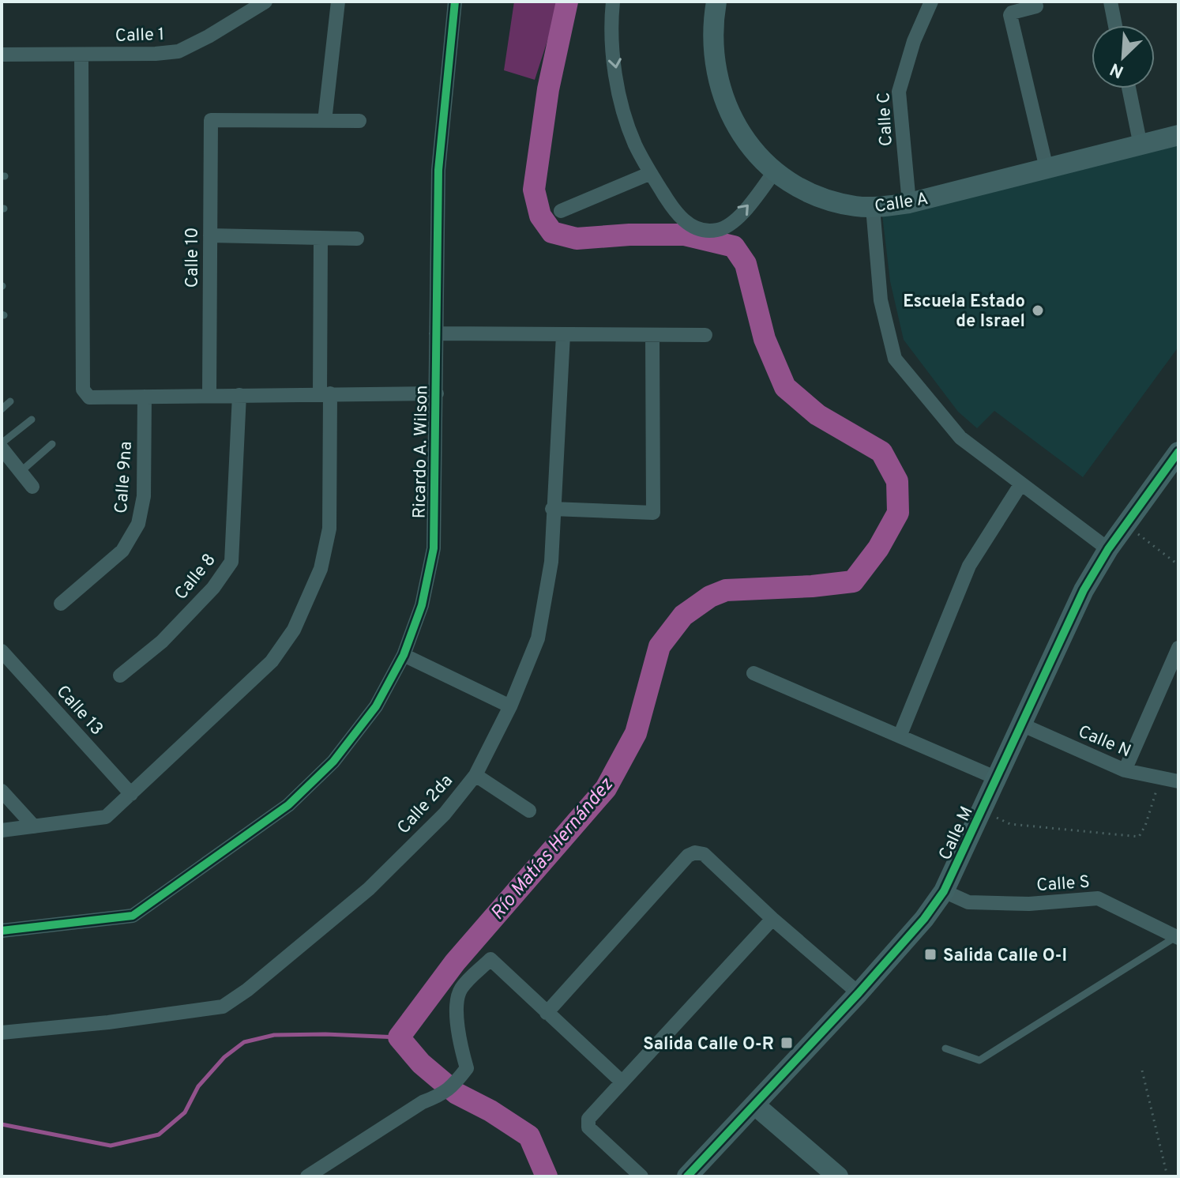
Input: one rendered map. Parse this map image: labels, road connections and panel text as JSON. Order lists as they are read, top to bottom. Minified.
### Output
{"streets":{"street":["Calle 1","Calle C","Calle A","Calle 10","Ricardo A. Wilson","Calle 9na","Calle 8","Calle 13","Calle N","Calle 2da","Calle M","Calle S"]},"crossings":[["Calle C","Calle A"],["Calle N","Calle M"],["Calle M","Calle S"]],"water":["Río Matías Hernández"],"places":{"other":["Escuela Estado de Israel"],"transit":["Salida Calle O-I","Salida Calle O-R"]},"north":"bottom left"}
